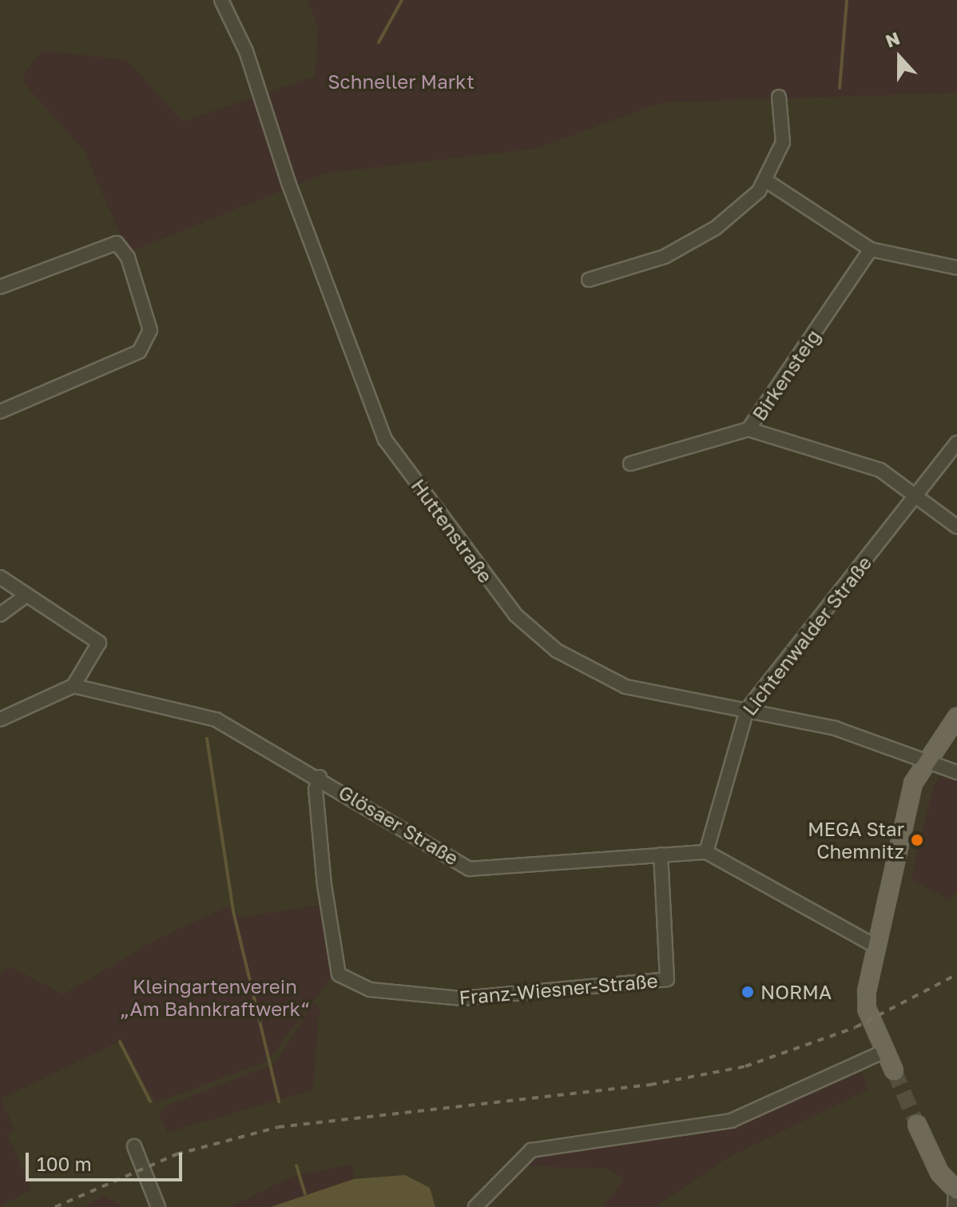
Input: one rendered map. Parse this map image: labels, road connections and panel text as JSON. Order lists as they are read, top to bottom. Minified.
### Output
{"streets":{"street":["Birkensteig","Huttenstraße","Lichtenwalder Straße","Glösaer Straße","Franz-Wiesner-Straße"]},"crossings":[["Huttenstraße","Lichtenwalder Straße"],["Lichtenwalder Straße","Glösaer Straße"],["Glösaer Straße","Franz-Wiesner-Straße"]],"parks":["Schneller Markt","Kleingartenverein „Am Bahnkraftwerk“"],"places":["MEGA Star Chemnitz","NORMA"],"scale_bar":"100 m","north":"top"}
